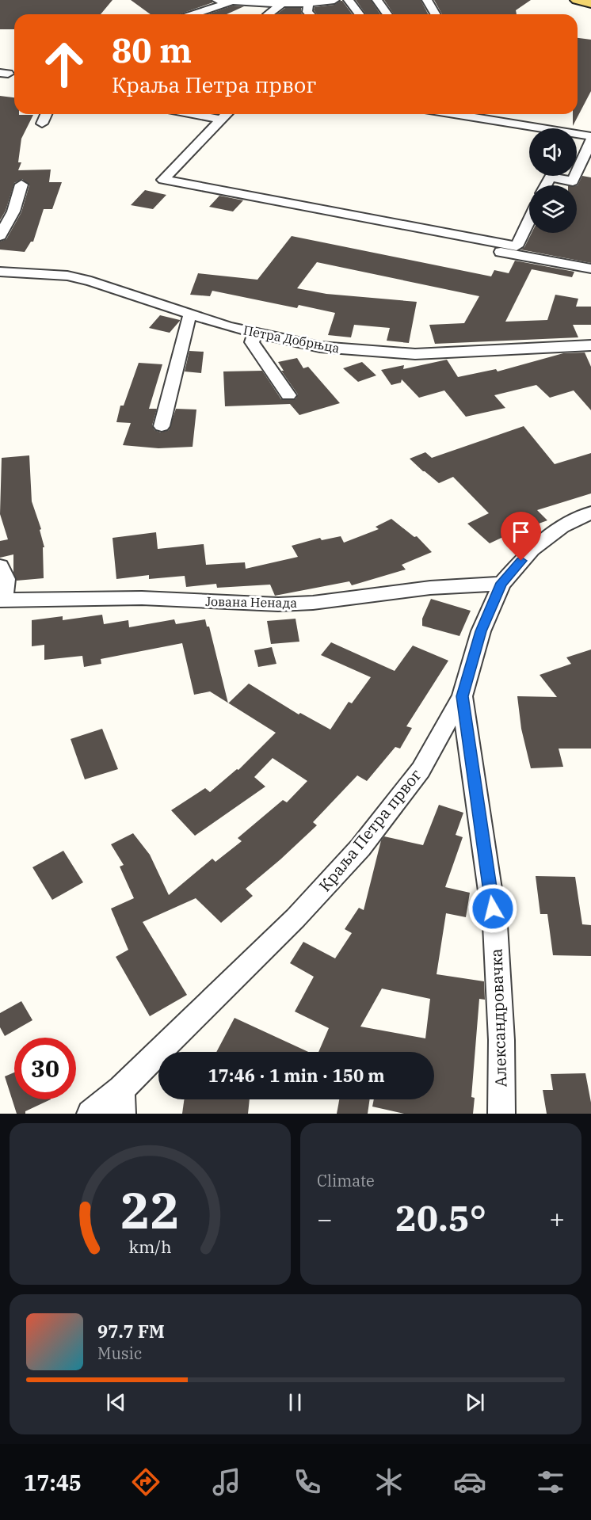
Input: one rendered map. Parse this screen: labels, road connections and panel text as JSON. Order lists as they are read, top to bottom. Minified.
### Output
{"streets":{"street":["Петра Добрњца","Јована Ненада","Краља Петра првог","Александровачка"]},"crossings":[["Јована Ненада","Краља Петра првог"],["Краља Петра првог","Александровачка"]],"page":{"turn":["80 m","Краља Петра првог"],"limit":"30","trip":"17:46 · 1 min · 150 m","tile":"Climate","heat":["−","20.5°","+"],"song":["97.7 FM","Music"],"tabs":"17:45","gauge":["22","km/h"]}}
